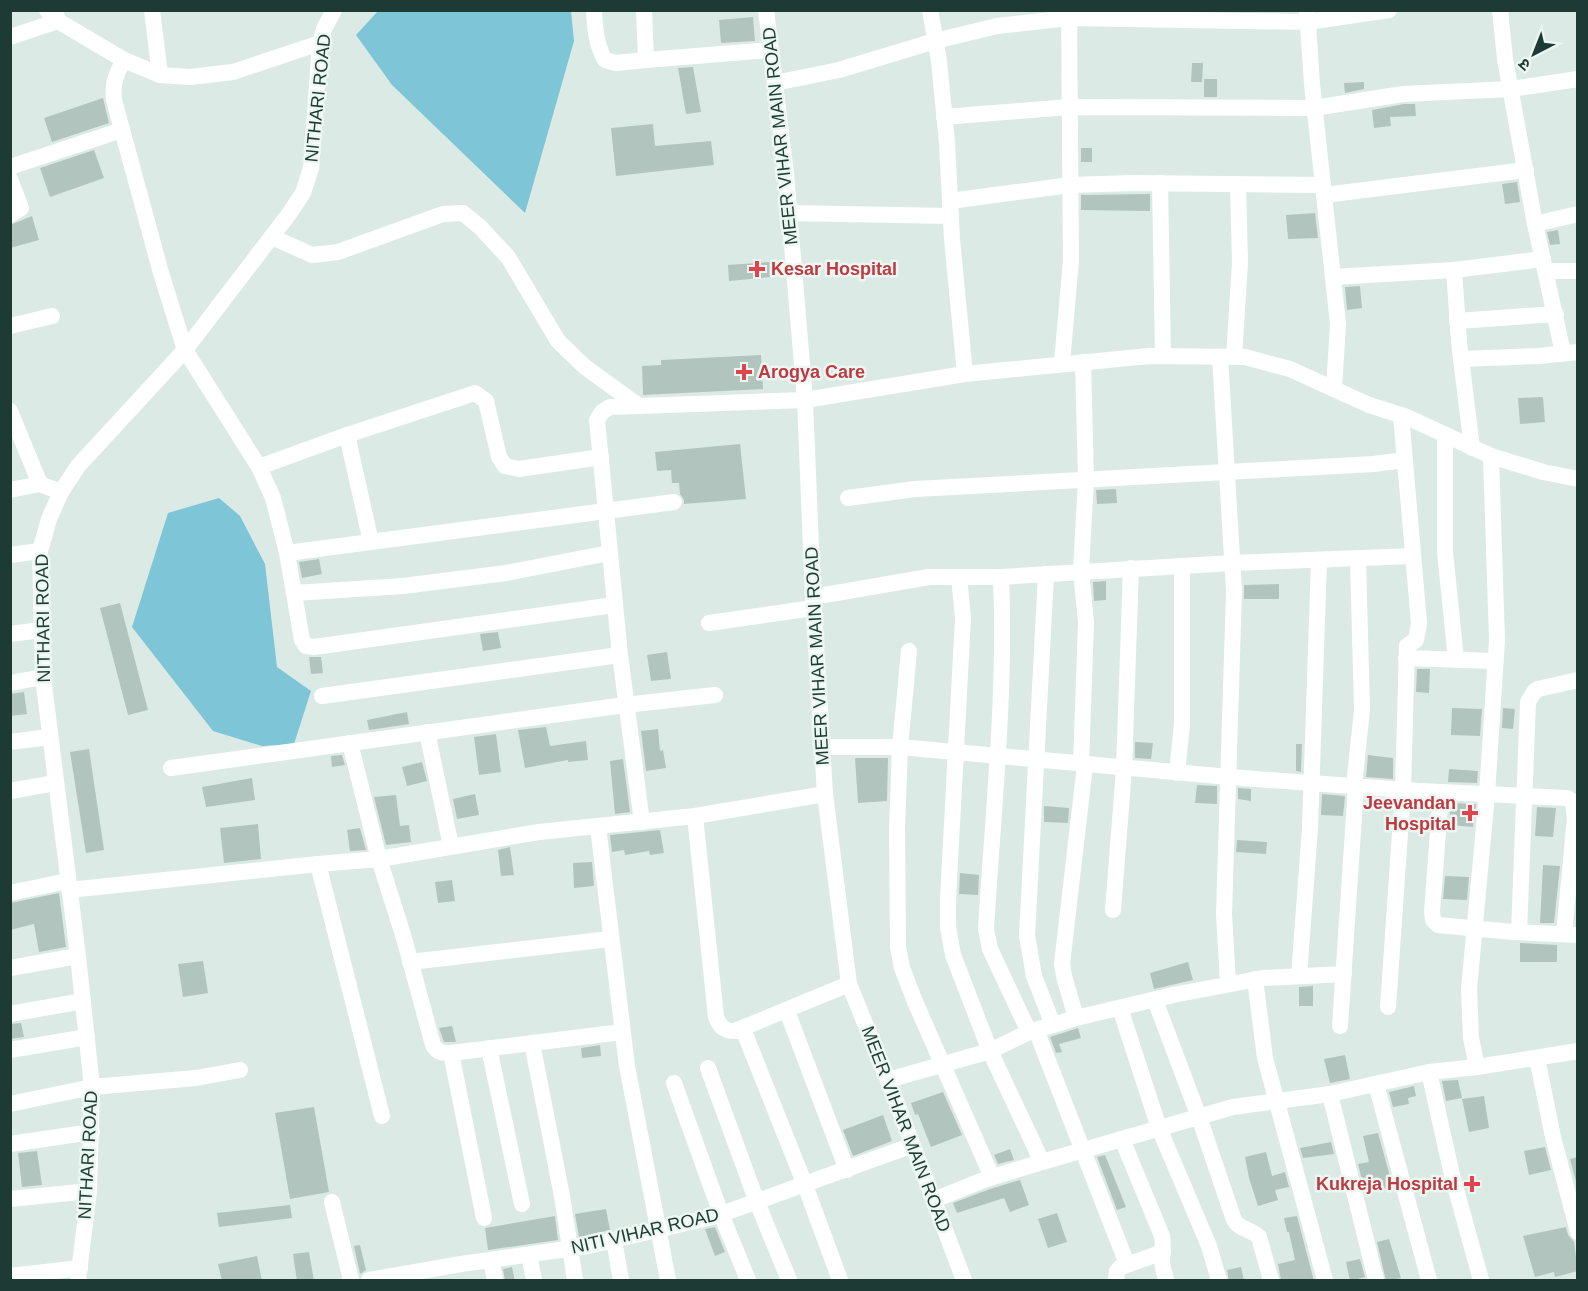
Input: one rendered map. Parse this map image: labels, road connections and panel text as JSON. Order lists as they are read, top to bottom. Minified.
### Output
{"streets":{"street":["NITHARI ROAD","MEER VIHAR MAIN ROAD","NITI VIHAR ROAD"]},"crossings":[["MEER VIHAR MAIN ROAD","NITI VIHAR ROAD"]],"places":{"health":["Kesar Hospital","Arogya Care","Jeevandan Hospital","Kukreja Hospital"]},"north":"bottom left"}
